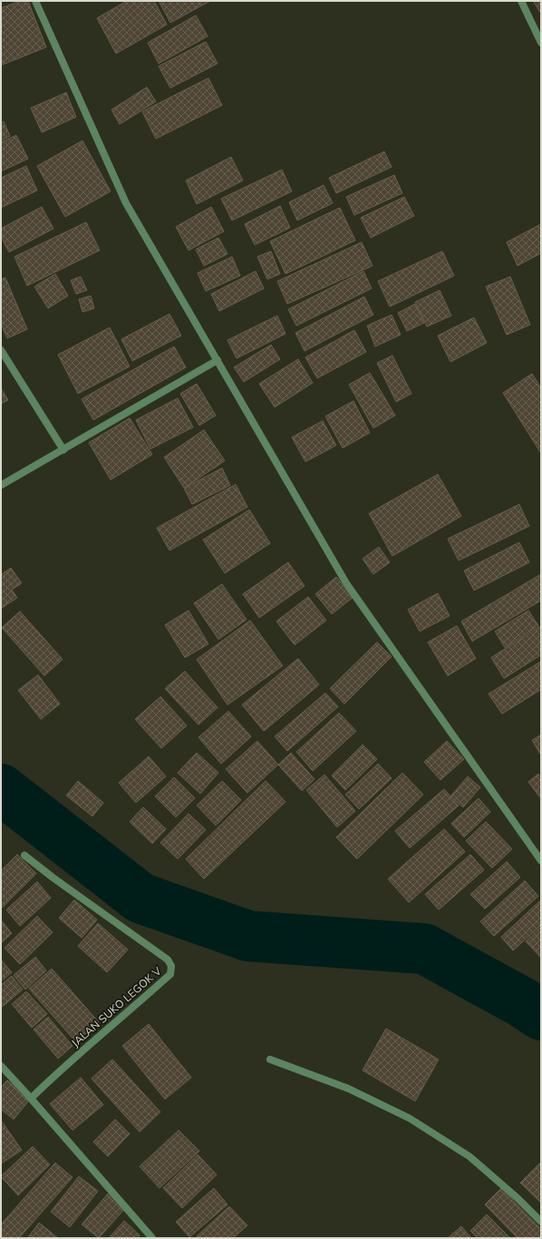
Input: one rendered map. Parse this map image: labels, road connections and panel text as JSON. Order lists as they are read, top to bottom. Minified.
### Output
{"streets":{"street":["JALAN SUKO LEGOK V"]}}
